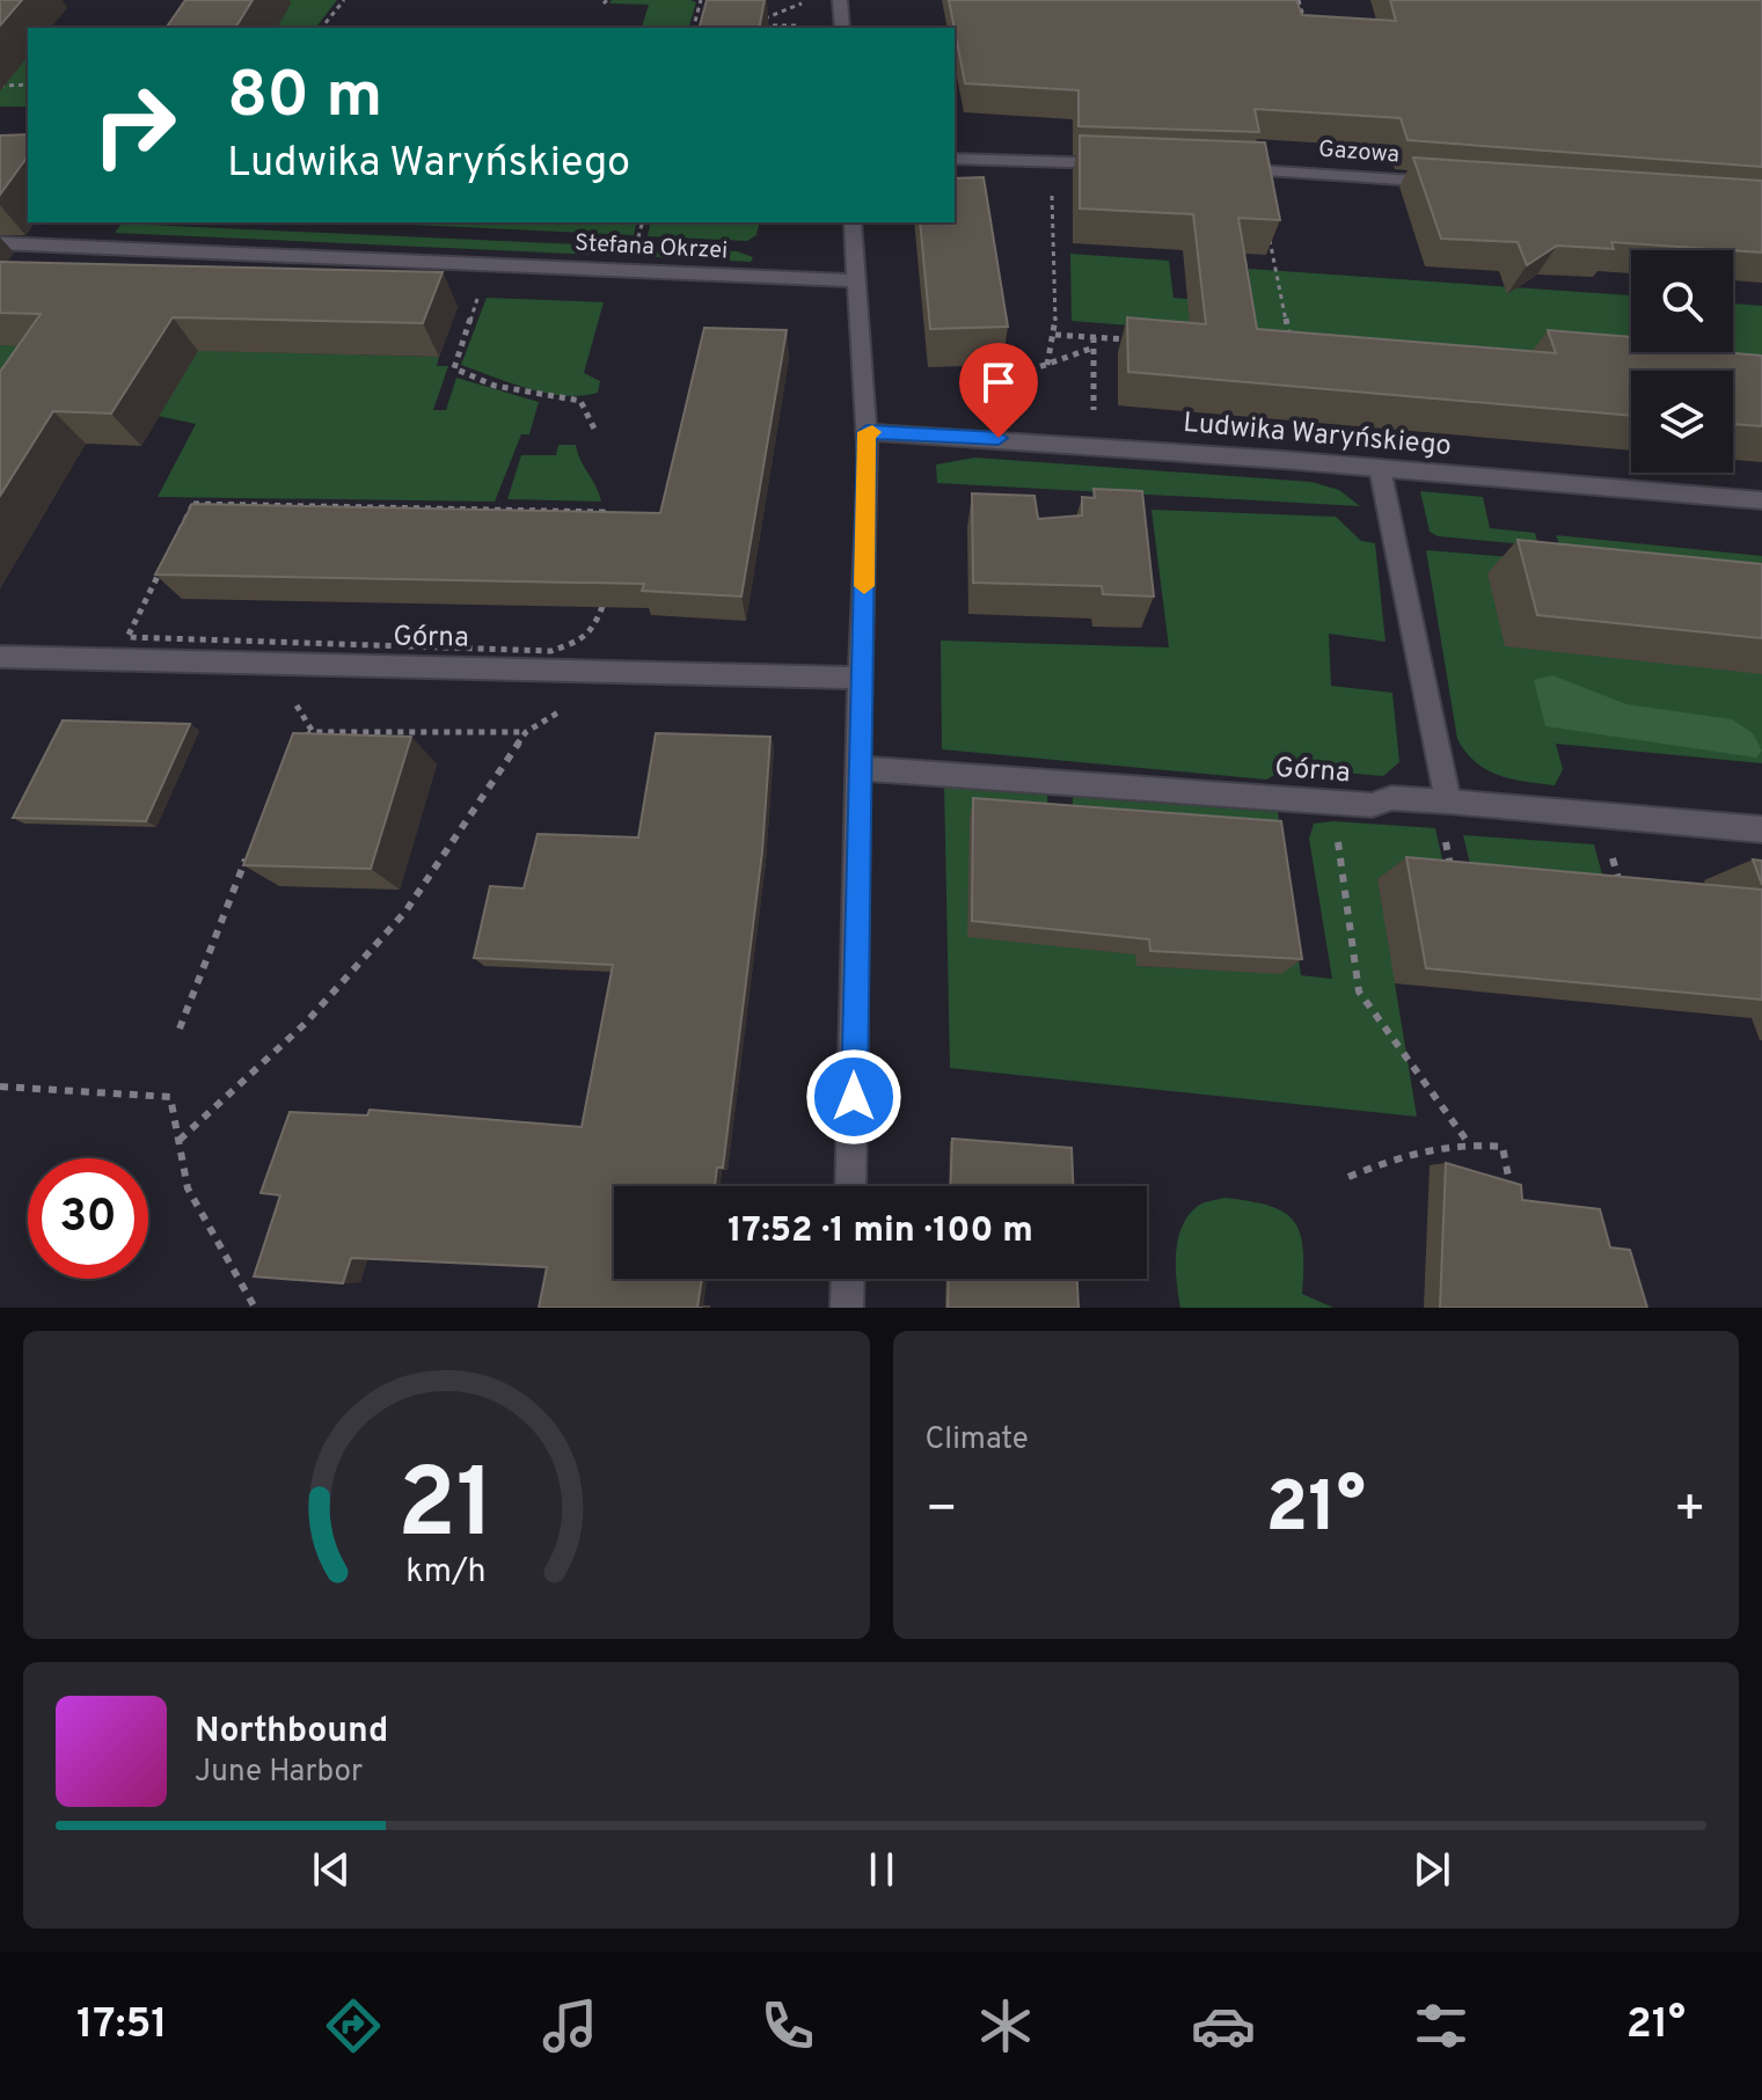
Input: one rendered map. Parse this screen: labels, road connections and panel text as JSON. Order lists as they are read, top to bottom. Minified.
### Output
{"streets":{"street":["Gazowa","Stefana Okrzei","Ludwika Waryńskiego","Górna"]},"page":{"turn":["80 m","Ludwika Waryńskiego"],"limit":"30","trip":"17:52 · 1 min · 100 m","tile":"Climate","heat":["−","21°","+"],"song":["Northbound","June Harbor"],"tabs":["17:51","21°"],"gauge":["21","km/h"]}}
